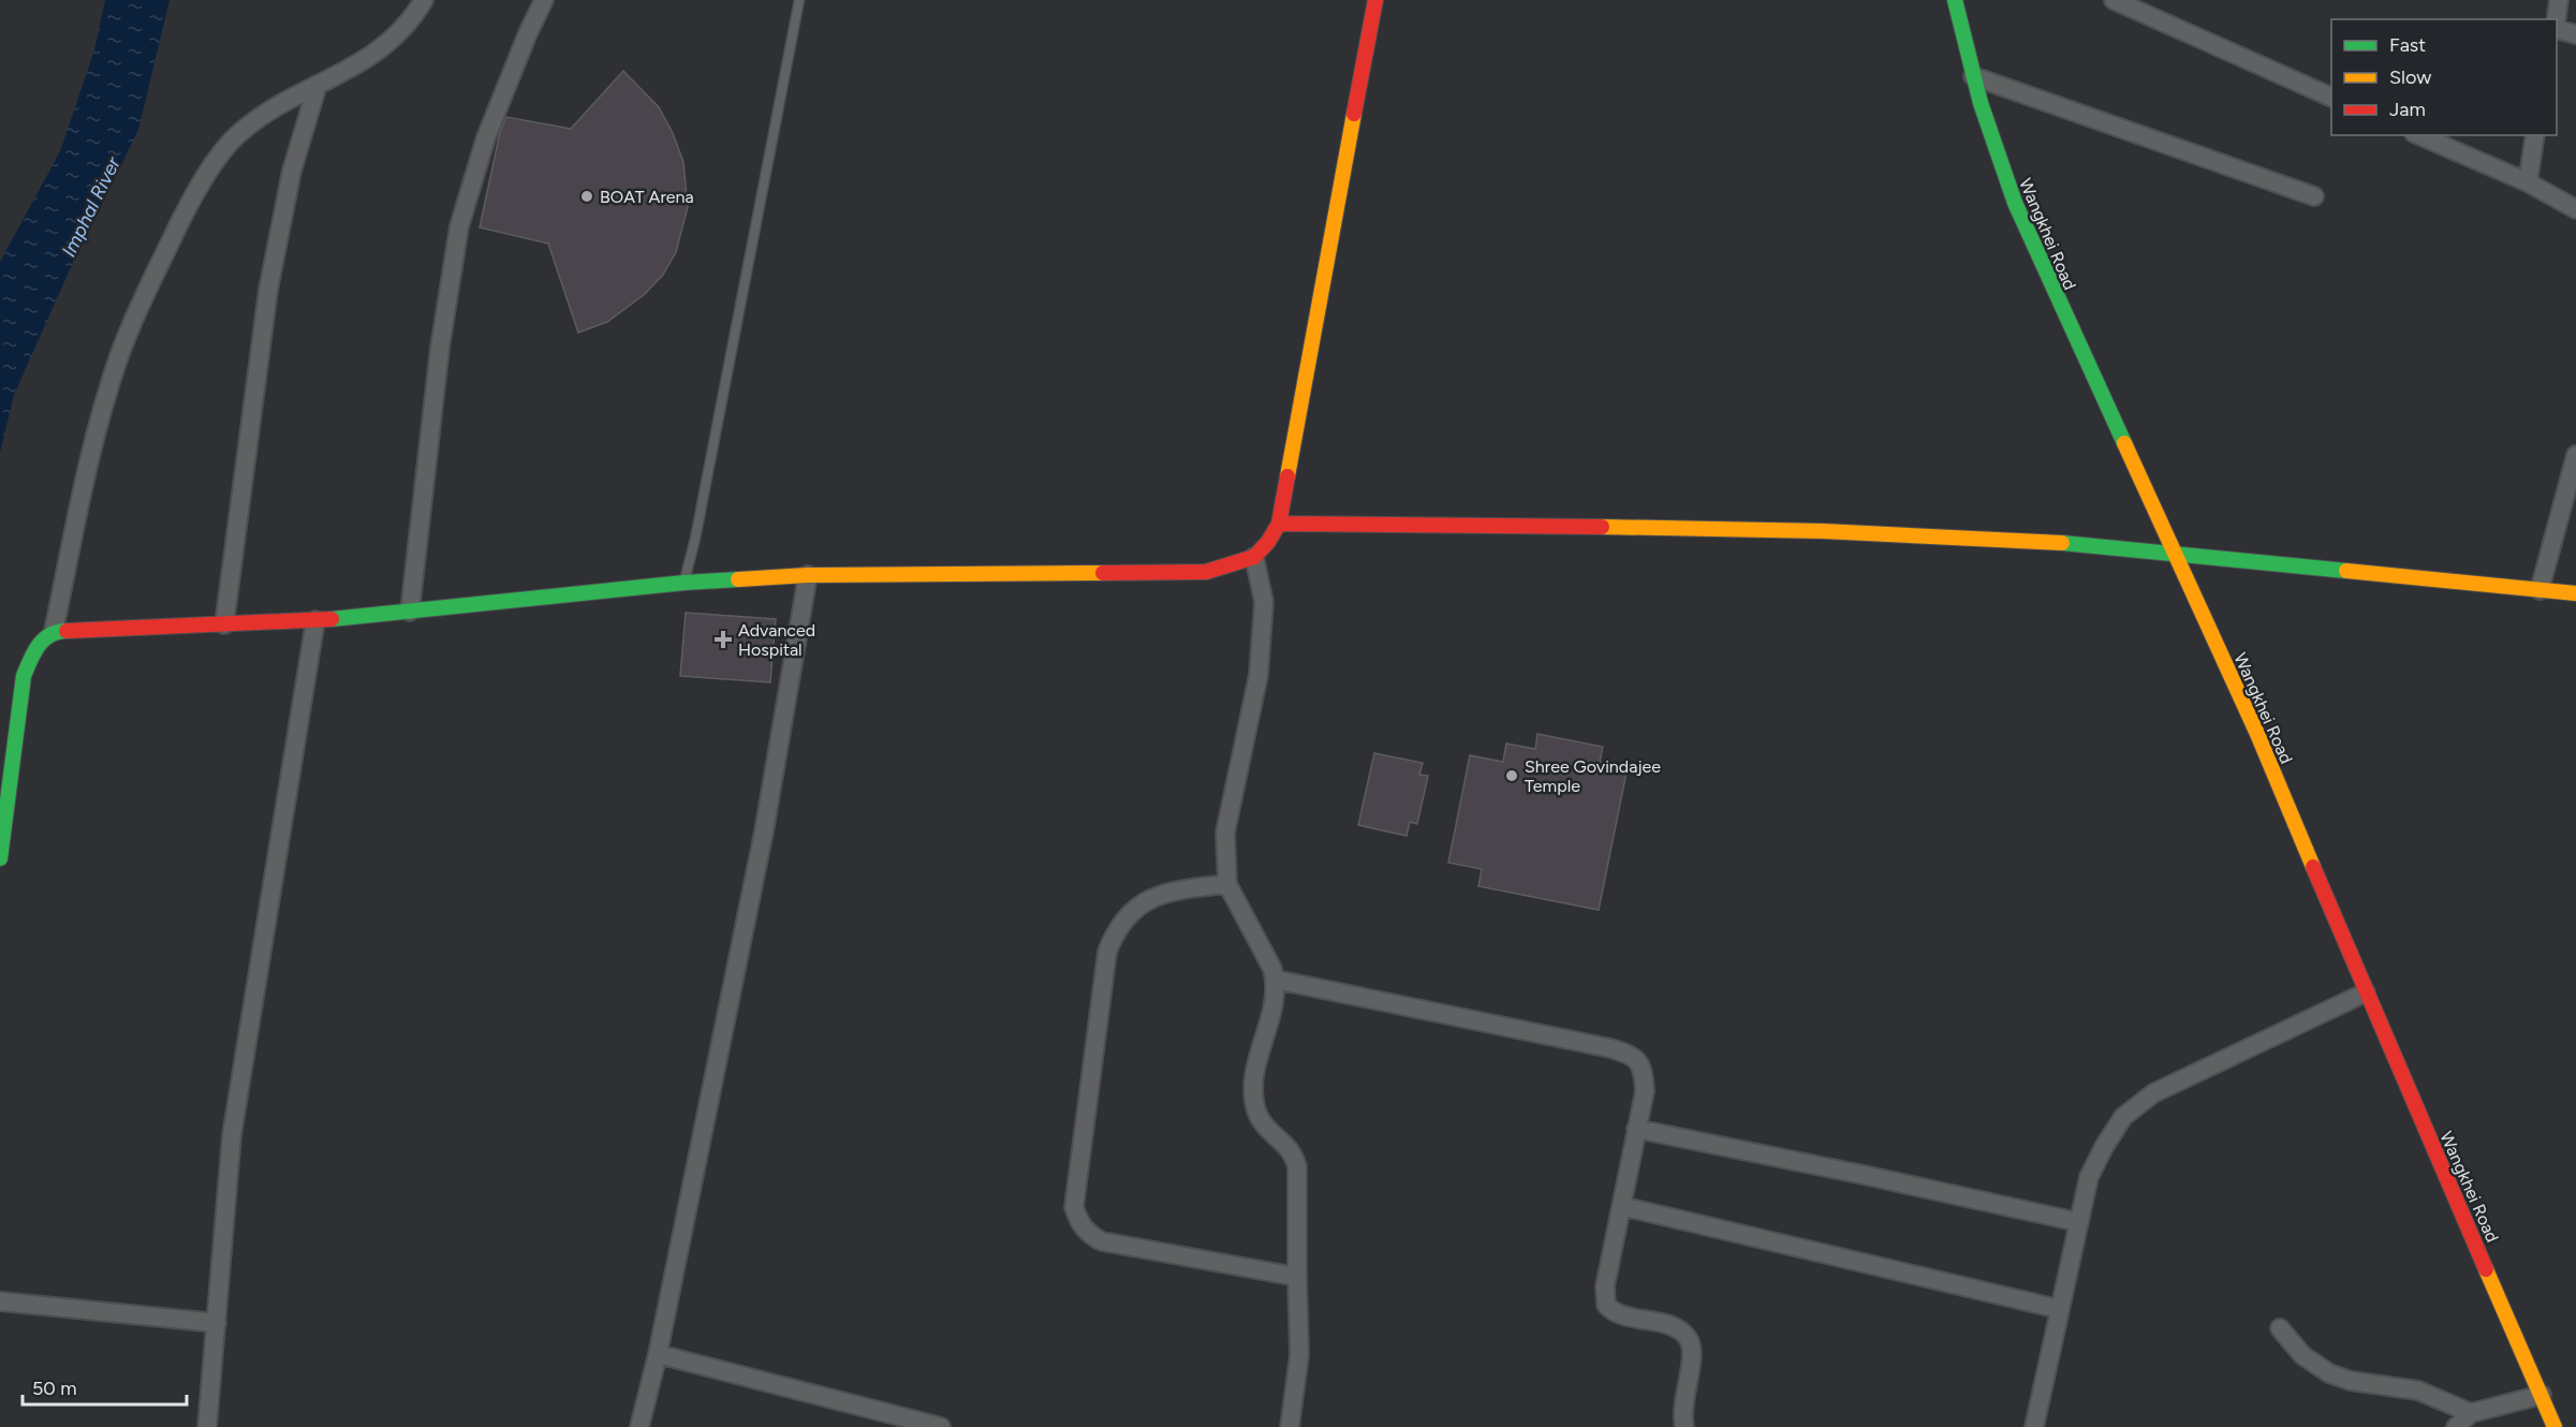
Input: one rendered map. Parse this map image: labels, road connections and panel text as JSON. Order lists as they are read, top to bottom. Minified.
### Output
{"streets":{"street":["Wangkhei Road"]},"water":["Imphal River"],"places":{"other":["BOAT Arena","Shree Govindajee Temple"],"health":["Advanced Hospital"]},"legend":["Fast","Slow","Jam"],"scale_bar":"50 m"}
